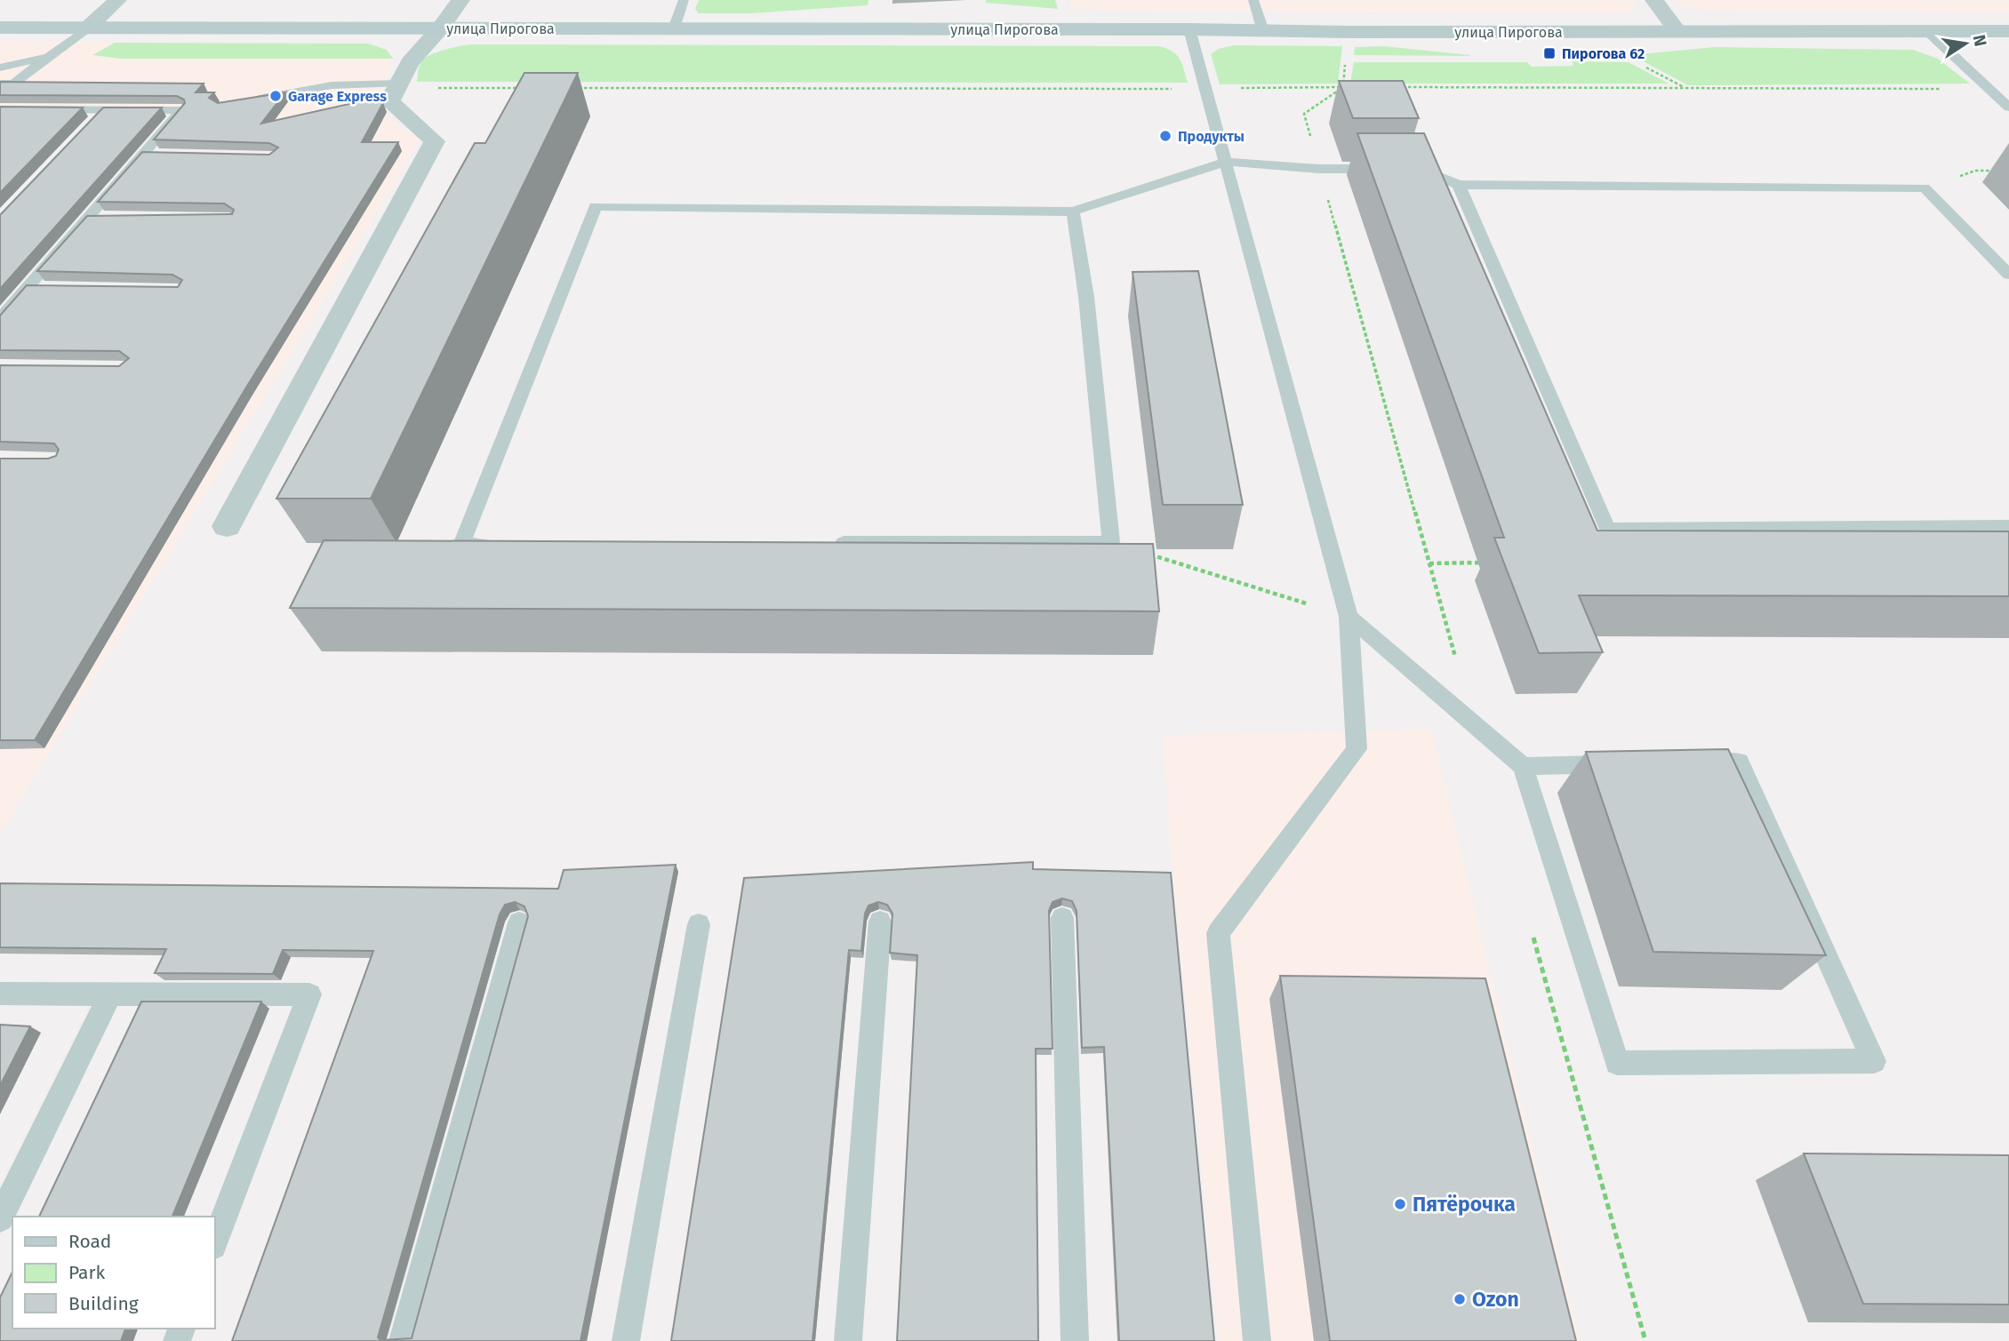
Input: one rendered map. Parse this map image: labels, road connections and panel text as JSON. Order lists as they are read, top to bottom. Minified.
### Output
{"streets":{"main road":["улица Пирогова"]},"places":{"transit":["Пирогова 62"],"other":["Garage Express","Продукты","Пятёрочка","Ozon"]},"legend":["Road","Park","Building"],"north":"right"}
